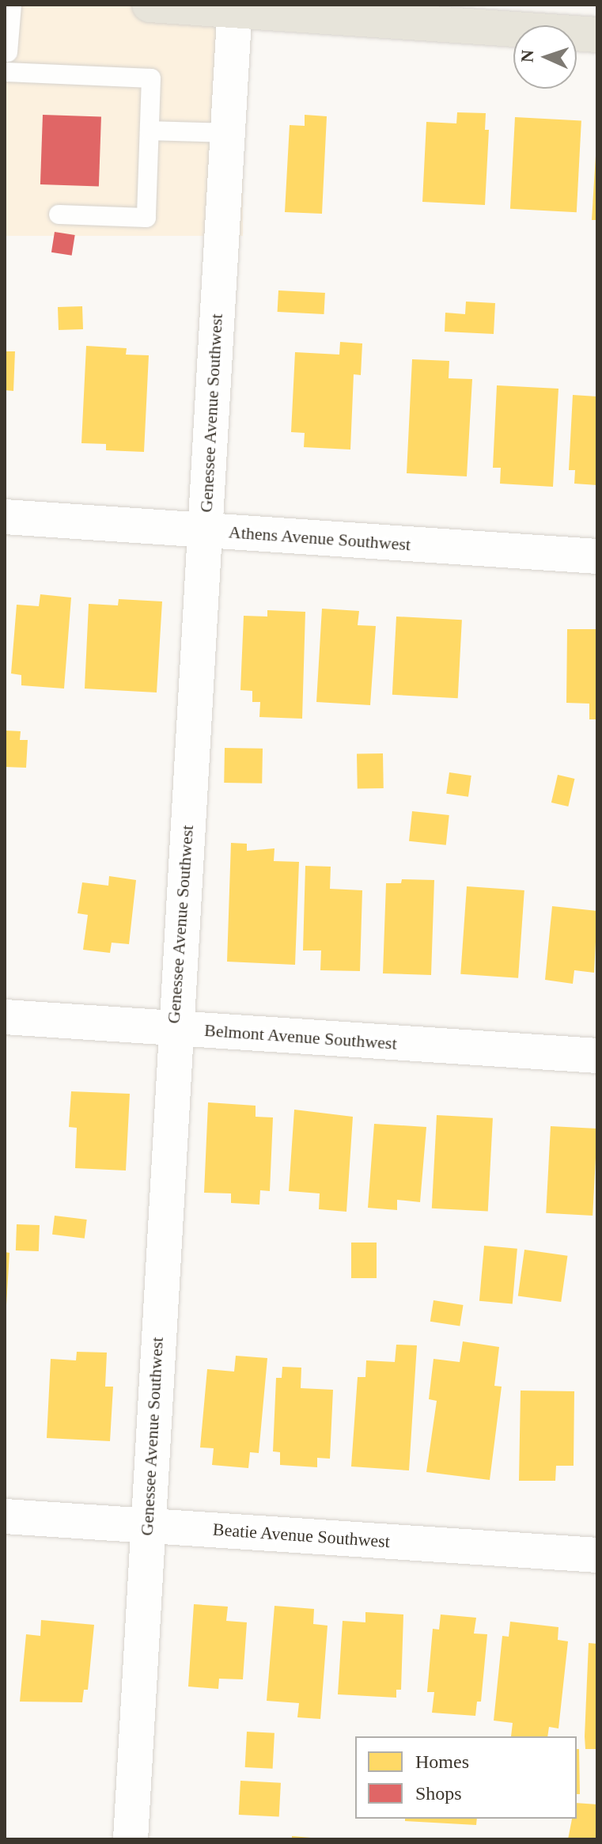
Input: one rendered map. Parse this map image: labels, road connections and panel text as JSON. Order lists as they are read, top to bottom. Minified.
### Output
{"streets":{"street":["Genessee Avenue Southwest","Athens Avenue Southwest","Belmont Avenue Southwest","Beatie Avenue Southwest"]},"crossings":[["Genessee Avenue Southwest","Athens Avenue Southwest"],["Genessee Avenue Southwest","Belmont Avenue Southwest"],["Genessee Avenue Southwest","Beatie Avenue Southwest"]],"legend":["Homes","Shops"],"north":"left"}
